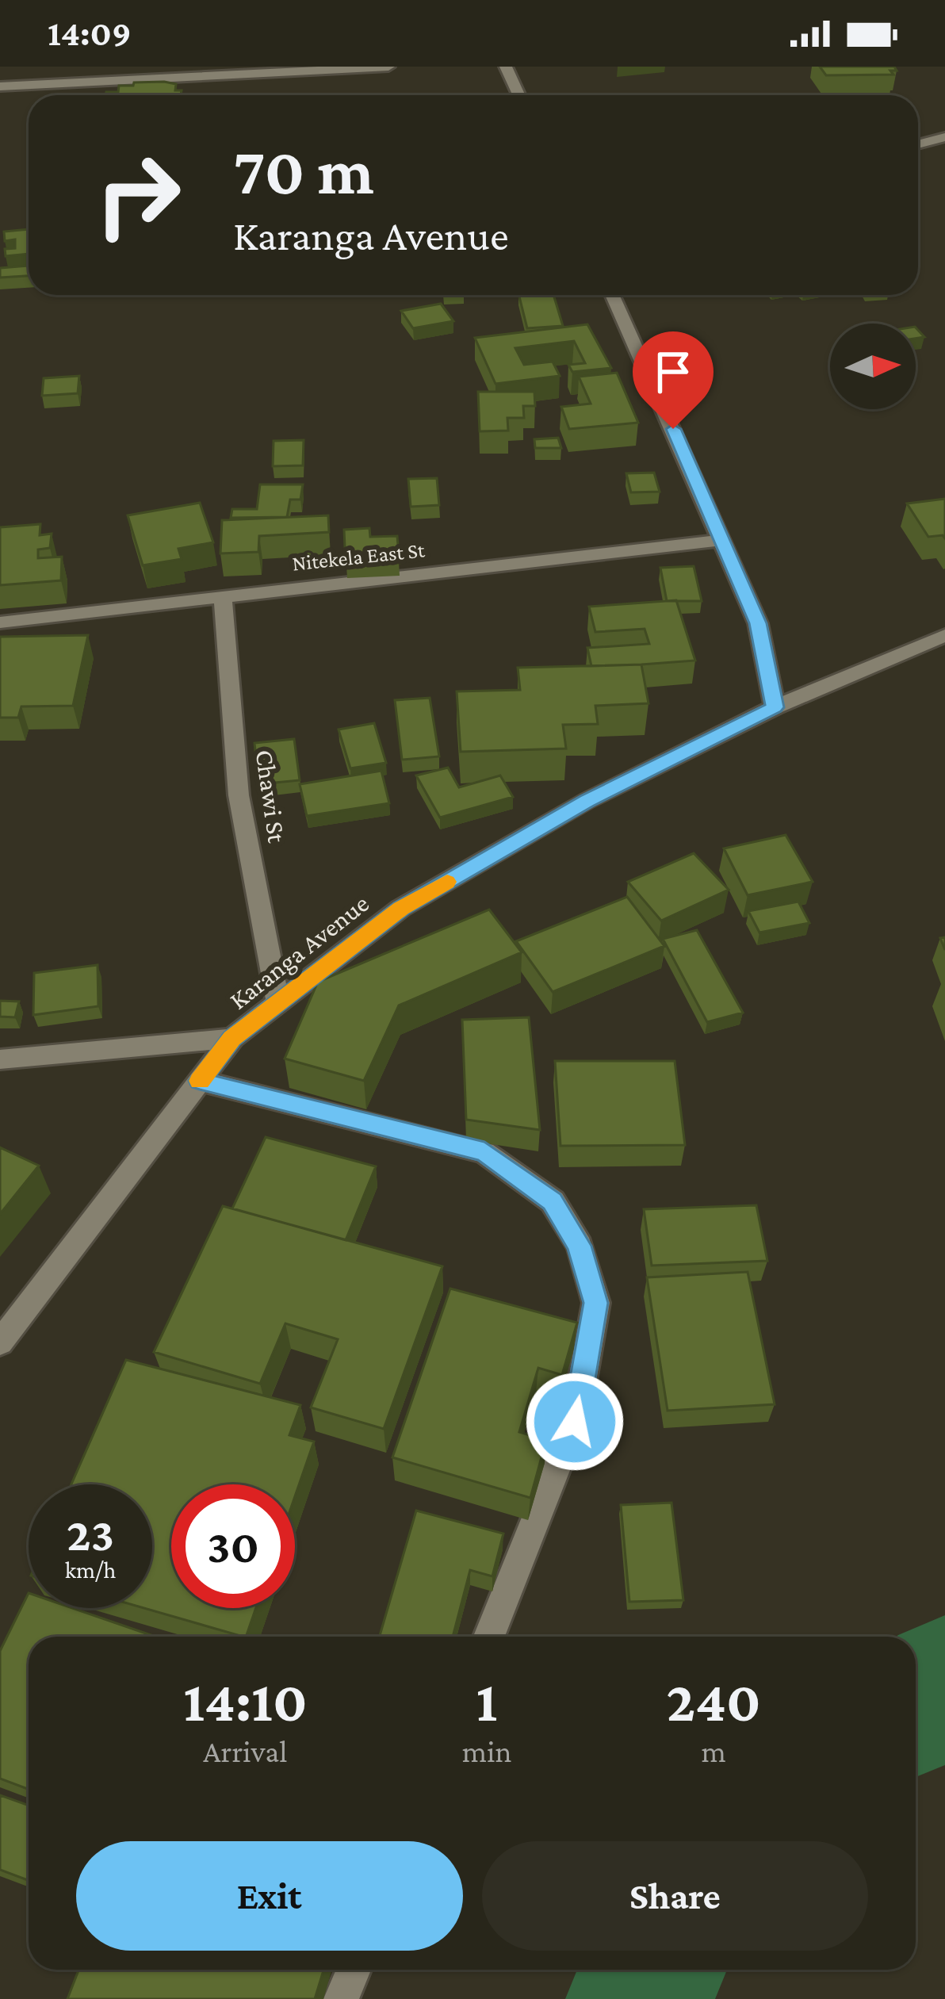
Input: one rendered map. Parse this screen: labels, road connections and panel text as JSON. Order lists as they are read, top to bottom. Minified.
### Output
{"streets":{"street":["Nitekela East St","Chawi St","Karanga Avenue"]},"crossings":[["Nitekela East St","Chawi St"],["Chawi St","Karanga Avenue"]],"north":"right","page":{"status":"14:09","turn":["70 m","Karanga Avenue"],"speed":"23 km/h","limit":"30","eta":["14:10","Arrival","1","min","240","m"],"buttons":["Exit","Share"]}}
